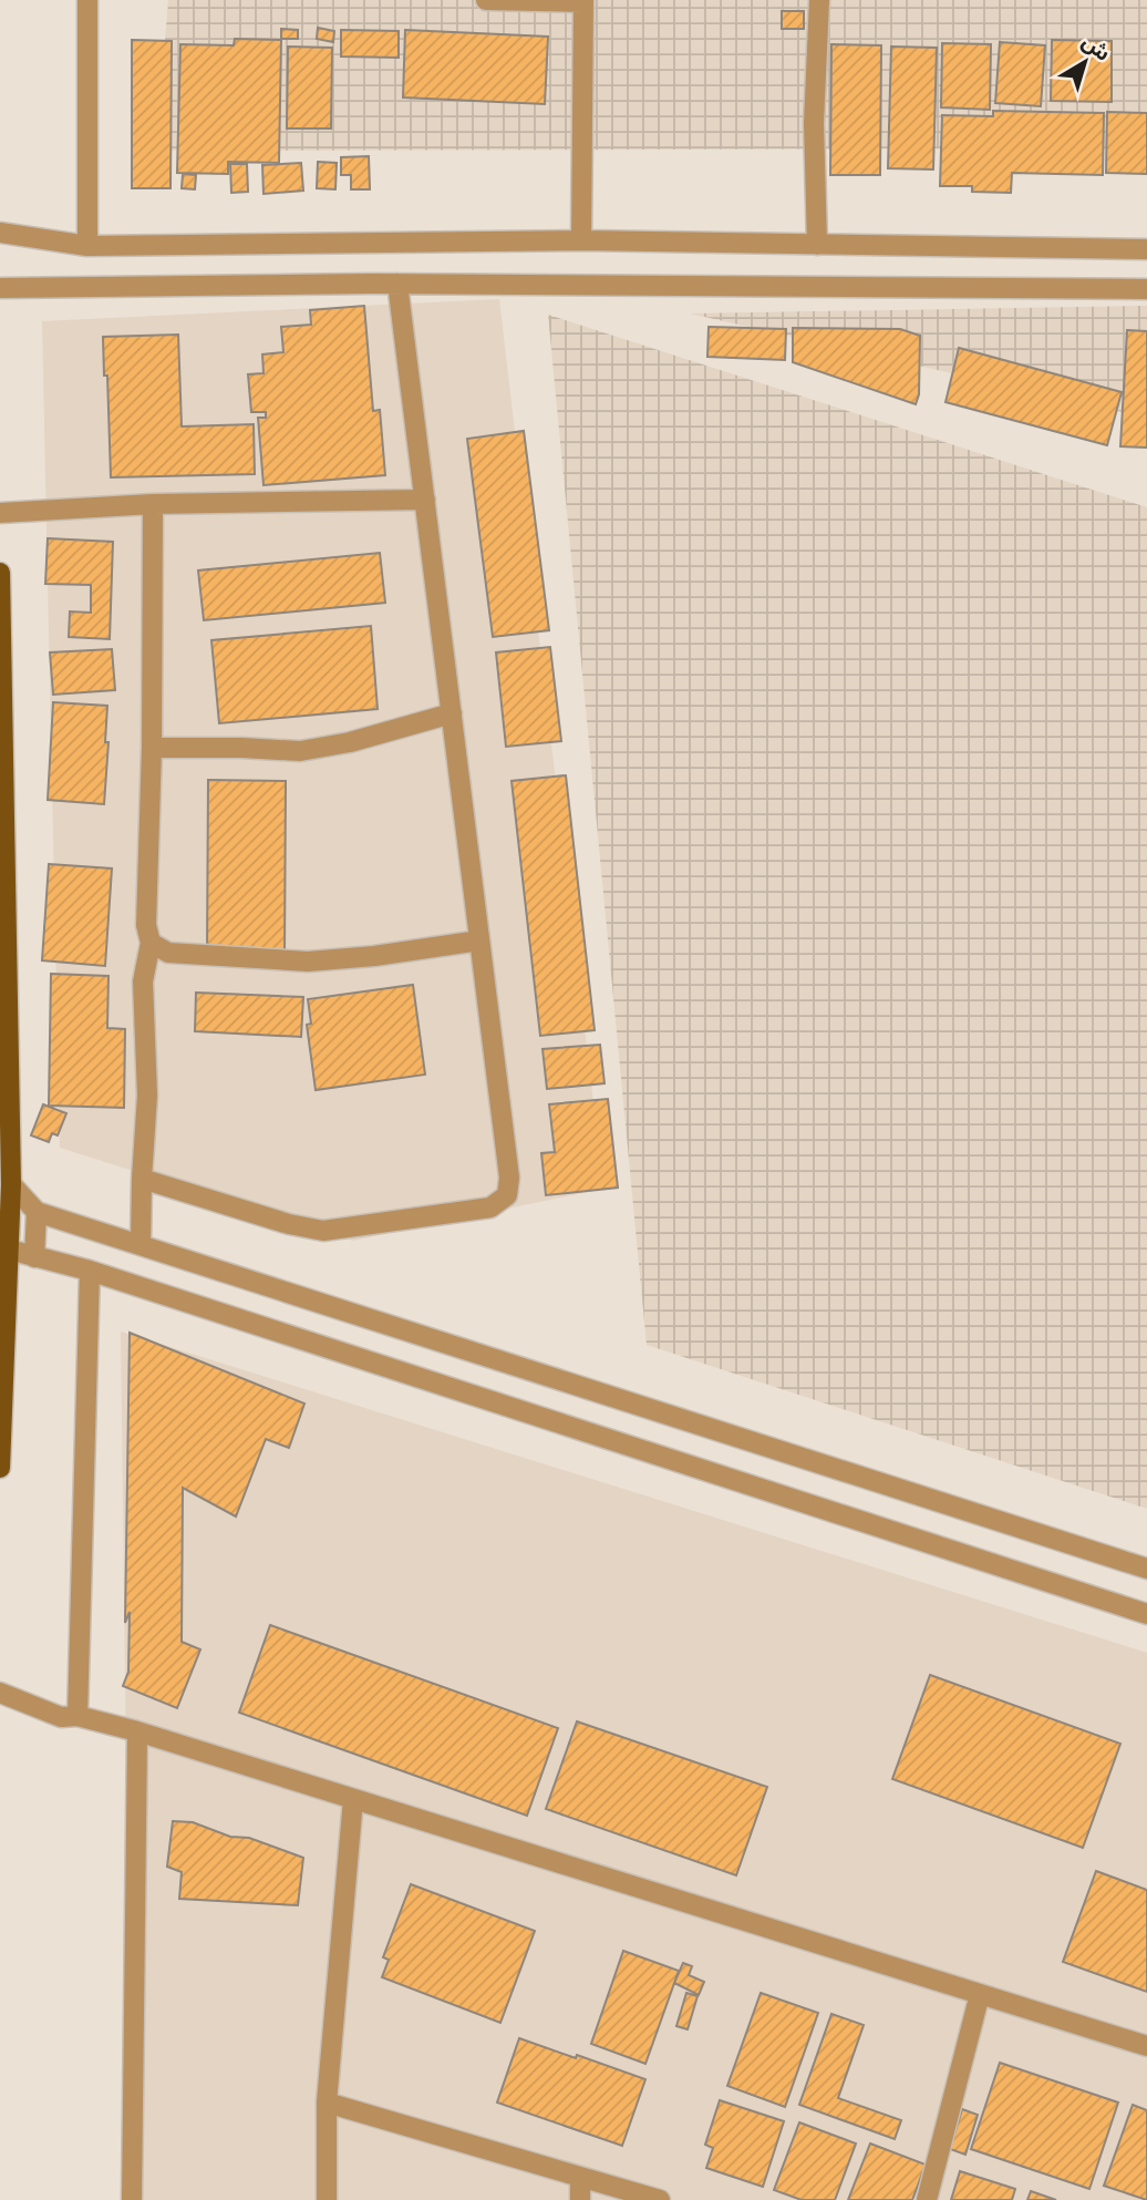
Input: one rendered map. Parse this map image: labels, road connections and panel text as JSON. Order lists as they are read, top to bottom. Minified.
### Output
{"north":"top right"}
